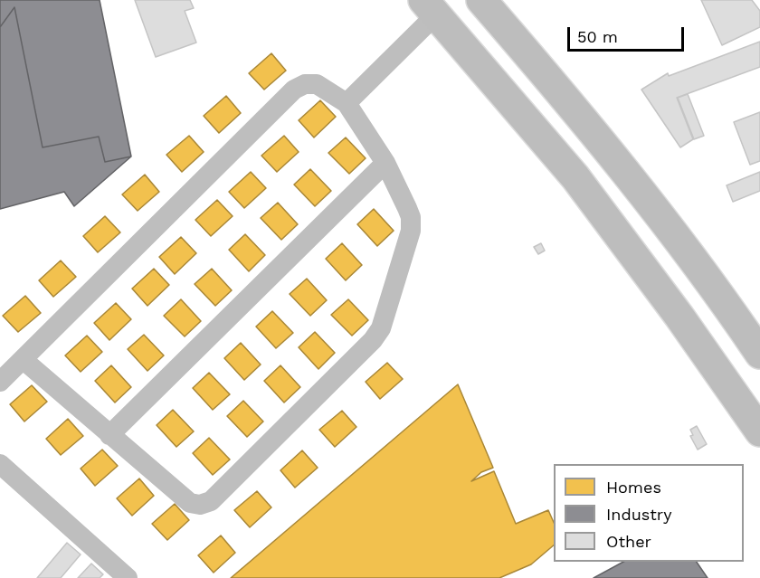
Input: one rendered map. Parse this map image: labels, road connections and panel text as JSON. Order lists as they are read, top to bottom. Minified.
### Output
{"legend":["Homes","Industry","Other"],"scale_bar":"50 m"}
